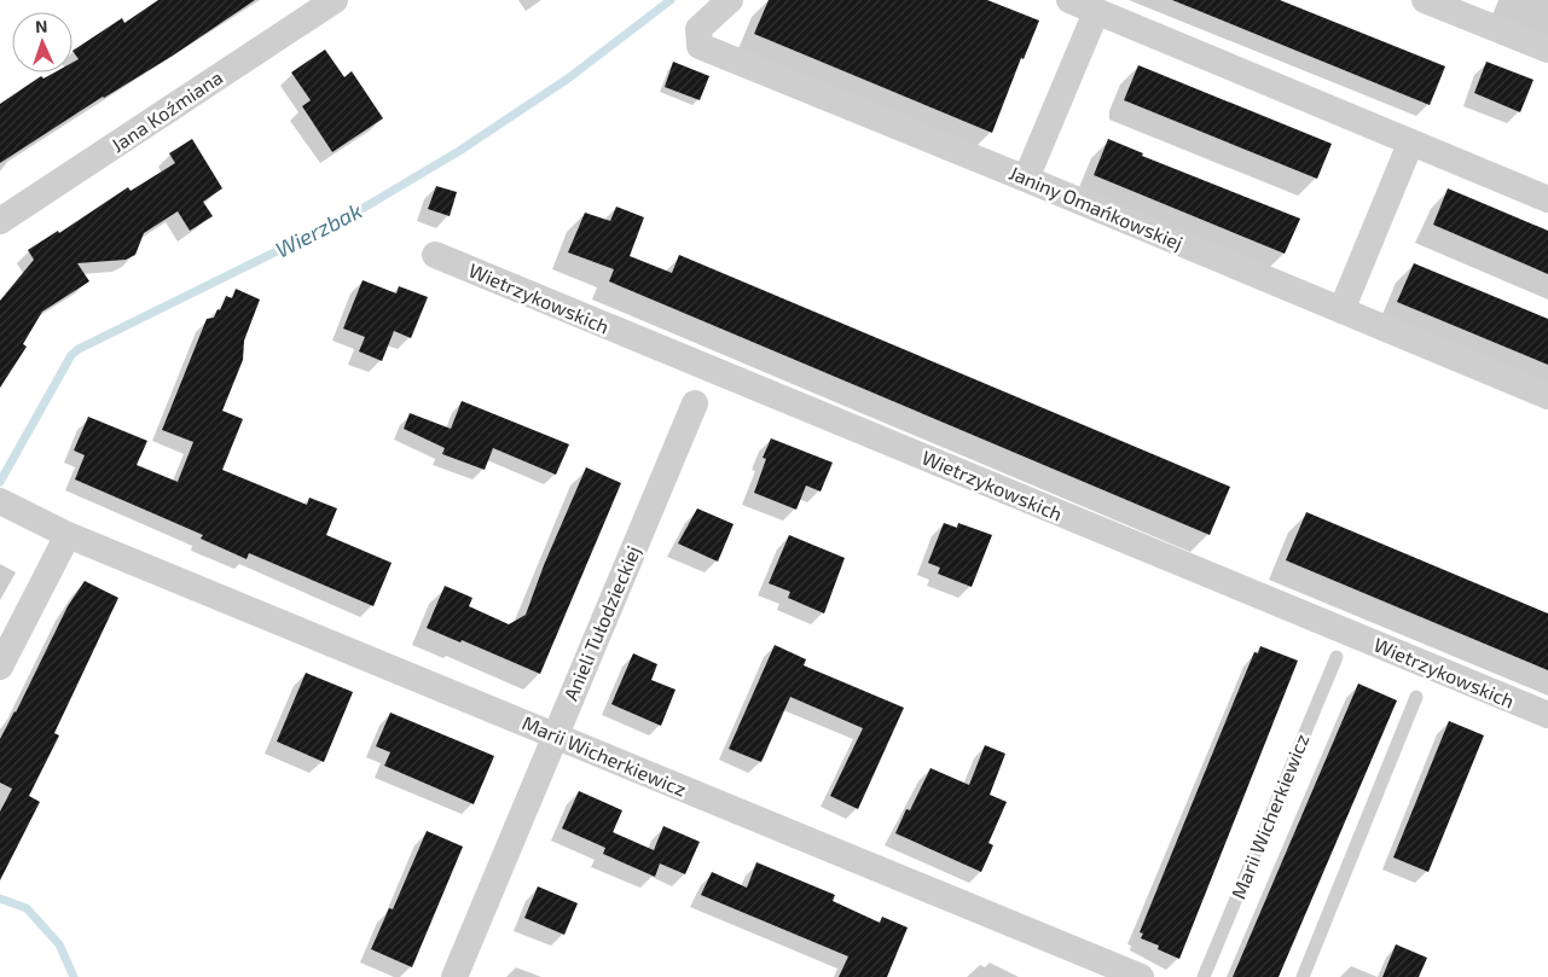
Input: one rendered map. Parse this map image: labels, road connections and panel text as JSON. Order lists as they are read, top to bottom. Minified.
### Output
{"streets":{"street":["Jana Koźmiana","Janiny Omańkowskiej","Wietrzykowskich","Anieli Tułodzieckiej","Marii Wicherkiewicz"]},"crossings":[["Anieli Tułodzieckiej","Marii Wicherkiewicz"]],"water":["Wierzbak"],"north":"top"}
